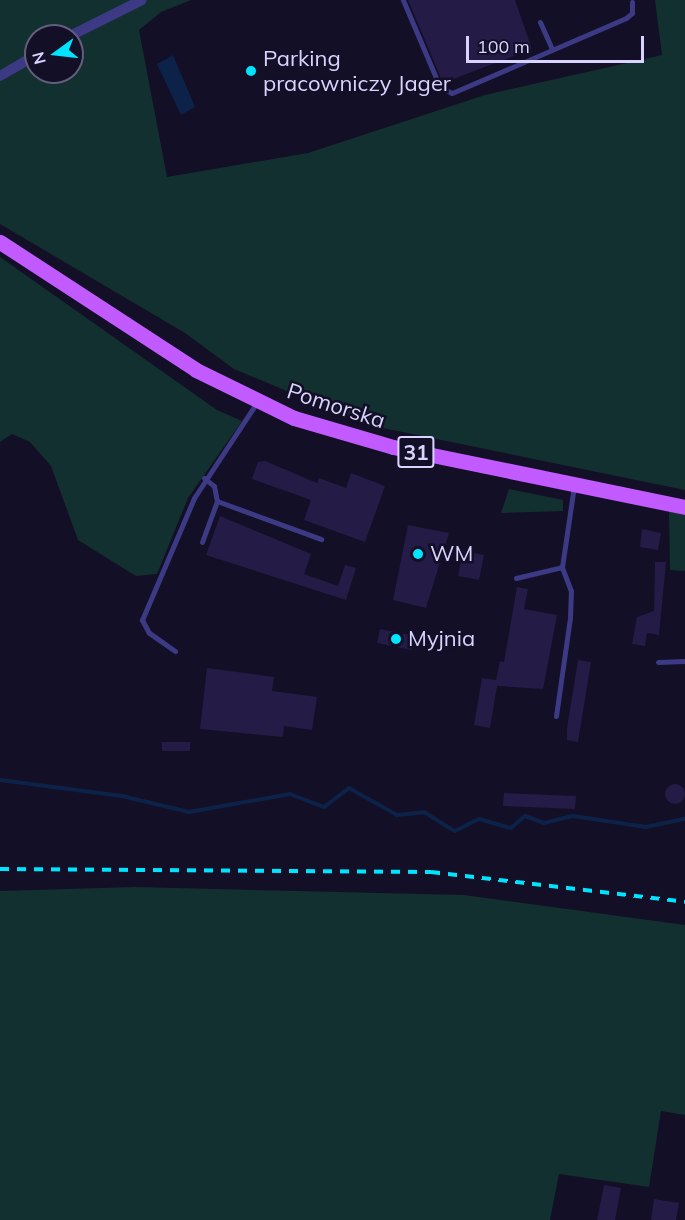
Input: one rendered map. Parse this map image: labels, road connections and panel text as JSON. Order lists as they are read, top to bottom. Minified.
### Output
{"streets":{"main road":["Pomorska","31"]},"crossings":[["Pomorska","31"]],"places":["Parking pracowniczy Jager","WM","Myjnia"],"scale_bar":"100 m","north":"left"}
